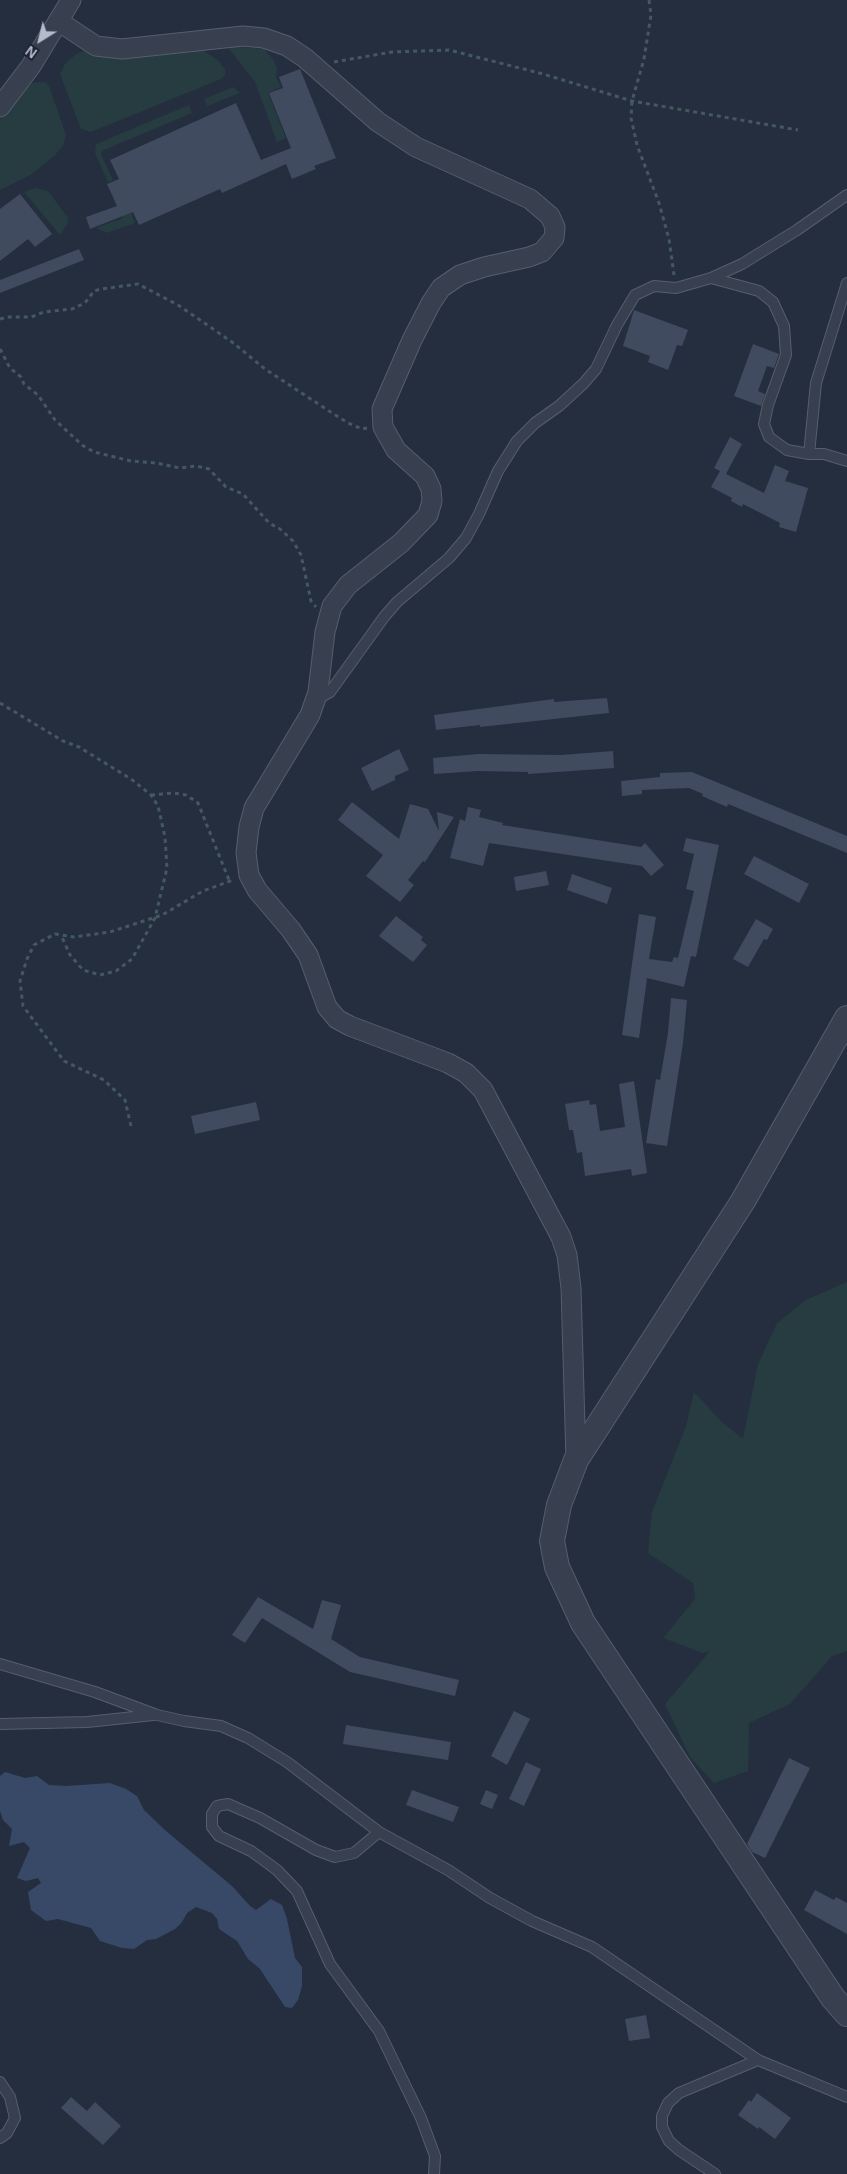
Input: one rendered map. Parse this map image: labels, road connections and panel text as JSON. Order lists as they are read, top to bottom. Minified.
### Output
{"north":"bottom left"}
